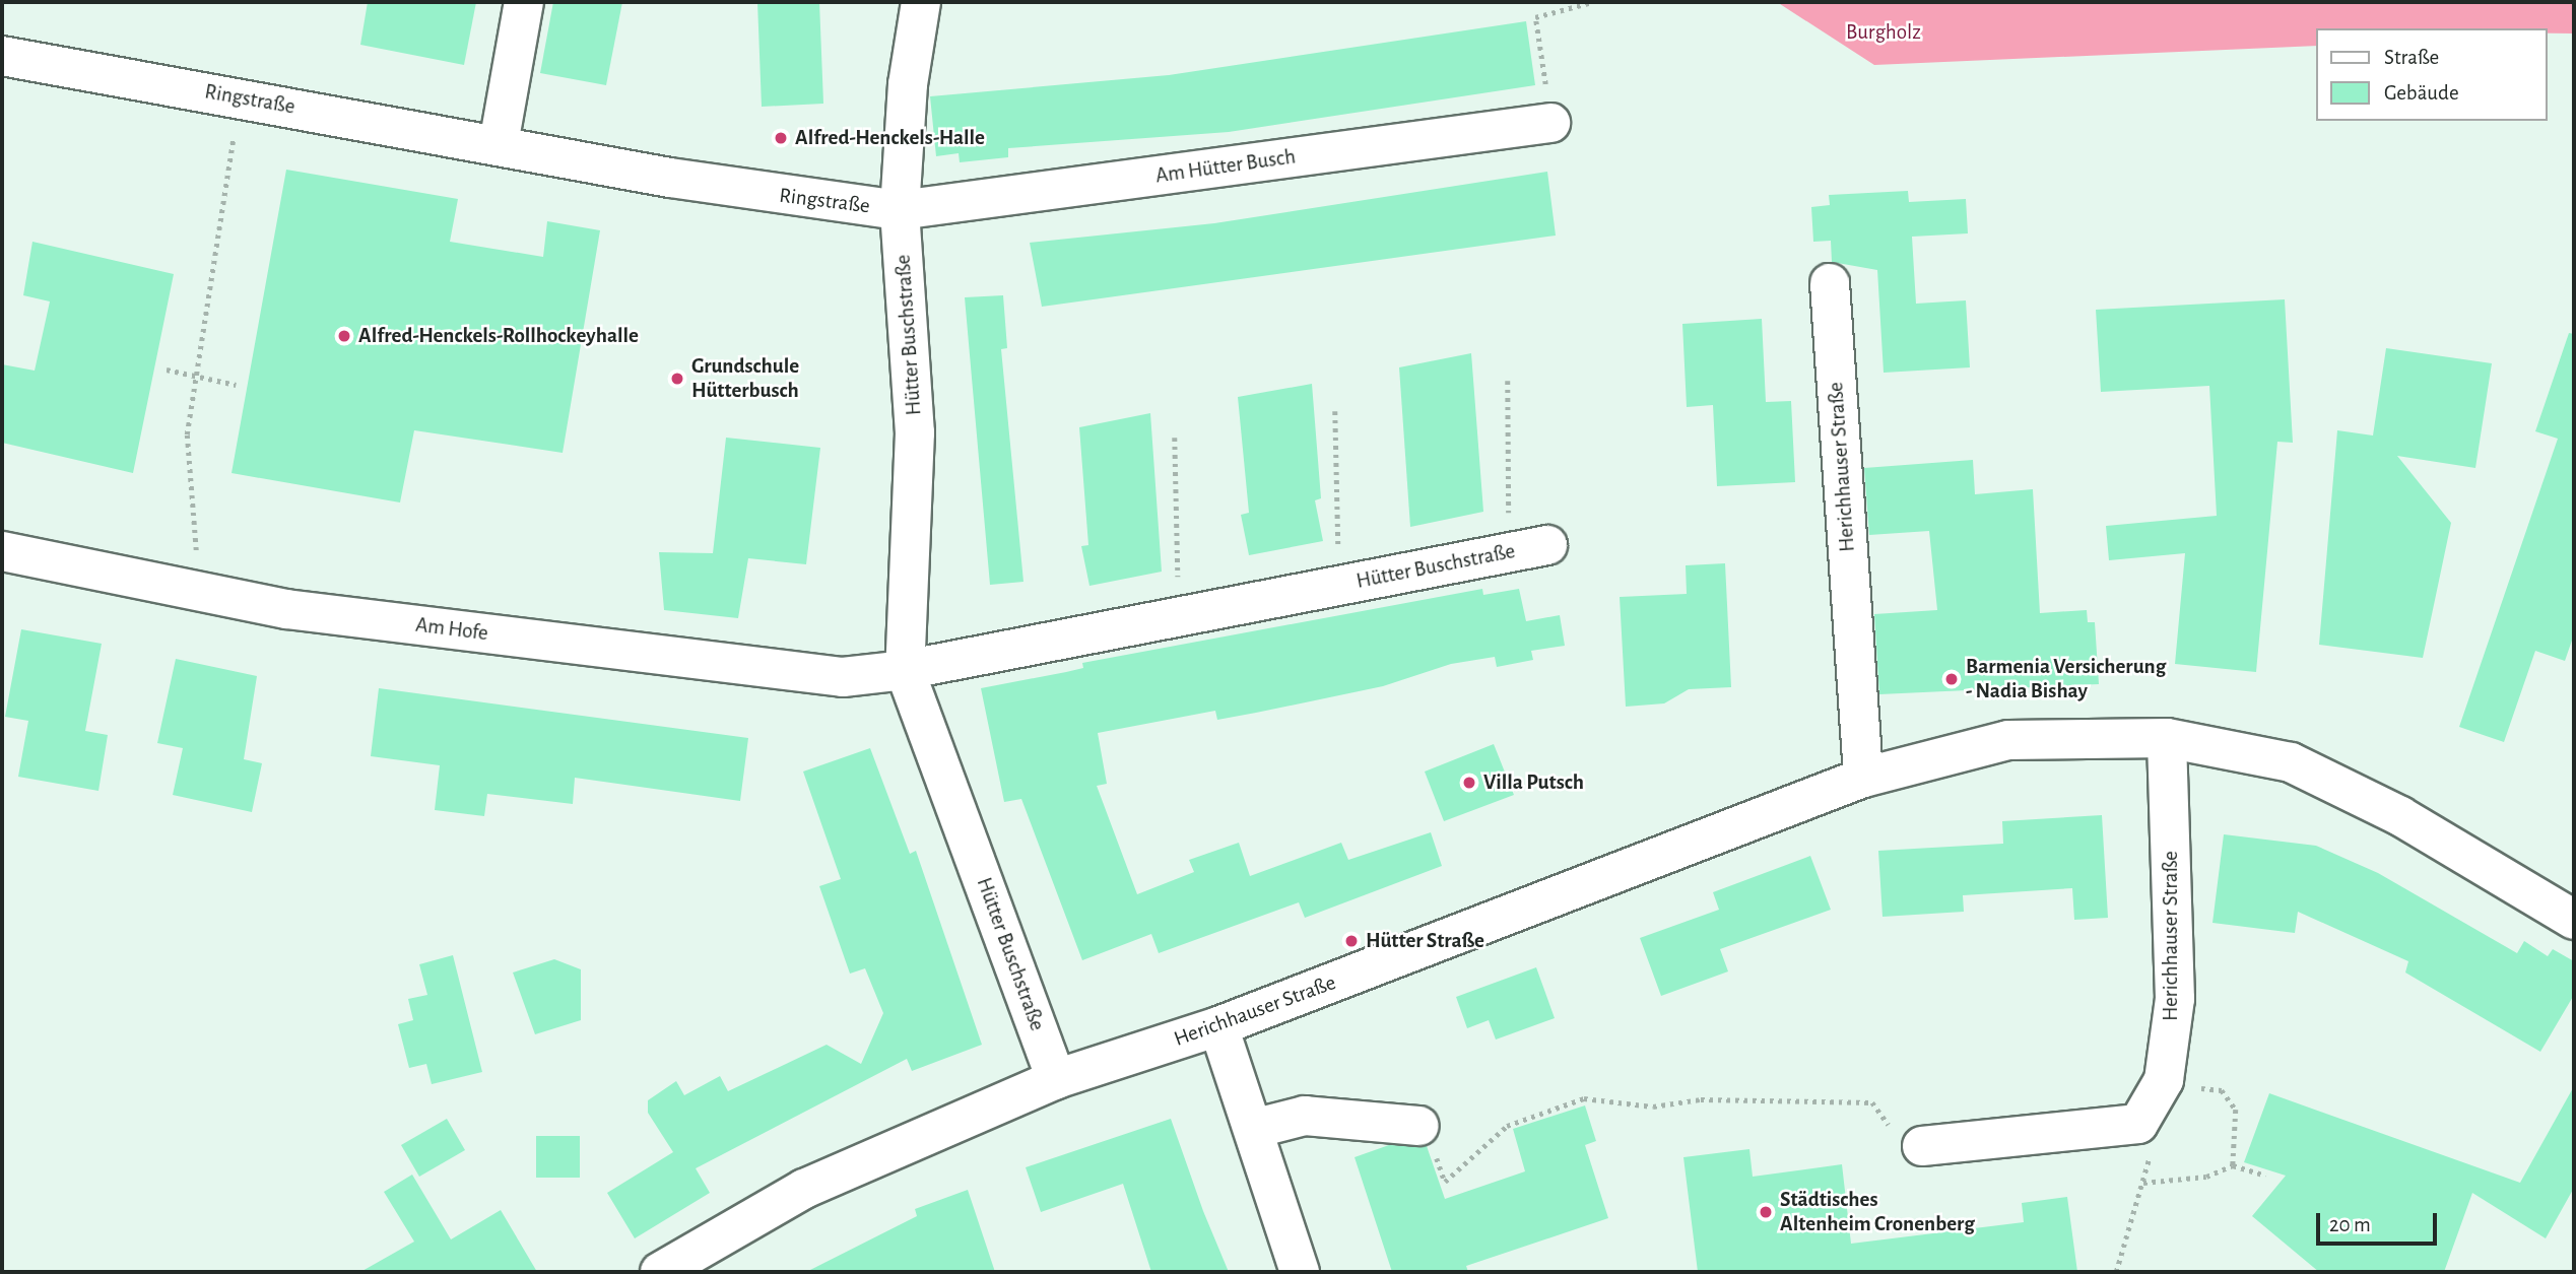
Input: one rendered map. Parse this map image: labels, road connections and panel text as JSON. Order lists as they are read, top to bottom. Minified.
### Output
{"streets":{"street":["Ringstraße","Am Hütter Busch","Hütter Buschstraße","Herichhauser Straße","Am Hofe"]},"crossings":[["Ringstraße","Am Hütter Busch"],["Ringstraße","Hütter Buschstraße"],["Am Hütter Busch","Hütter Buschstraße"],["Hütter Buschstraße","Herichhauser Straße"],["Hütter Buschstraße","Am Hofe"]],"parks":["Burgholz"],"places":["Alfred-Henckels-Halle","Alfred-Henckels-Rollhockeyhalle","Grundschule Hütterbusch","Barmenia Versicherung - Nadia Bishay","Villa Putsch","Hütter Straße","Städtisches Altenheim Cronenberg"],"legend":["Straße","Gebäude"],"scale_bar":"20 m"}
